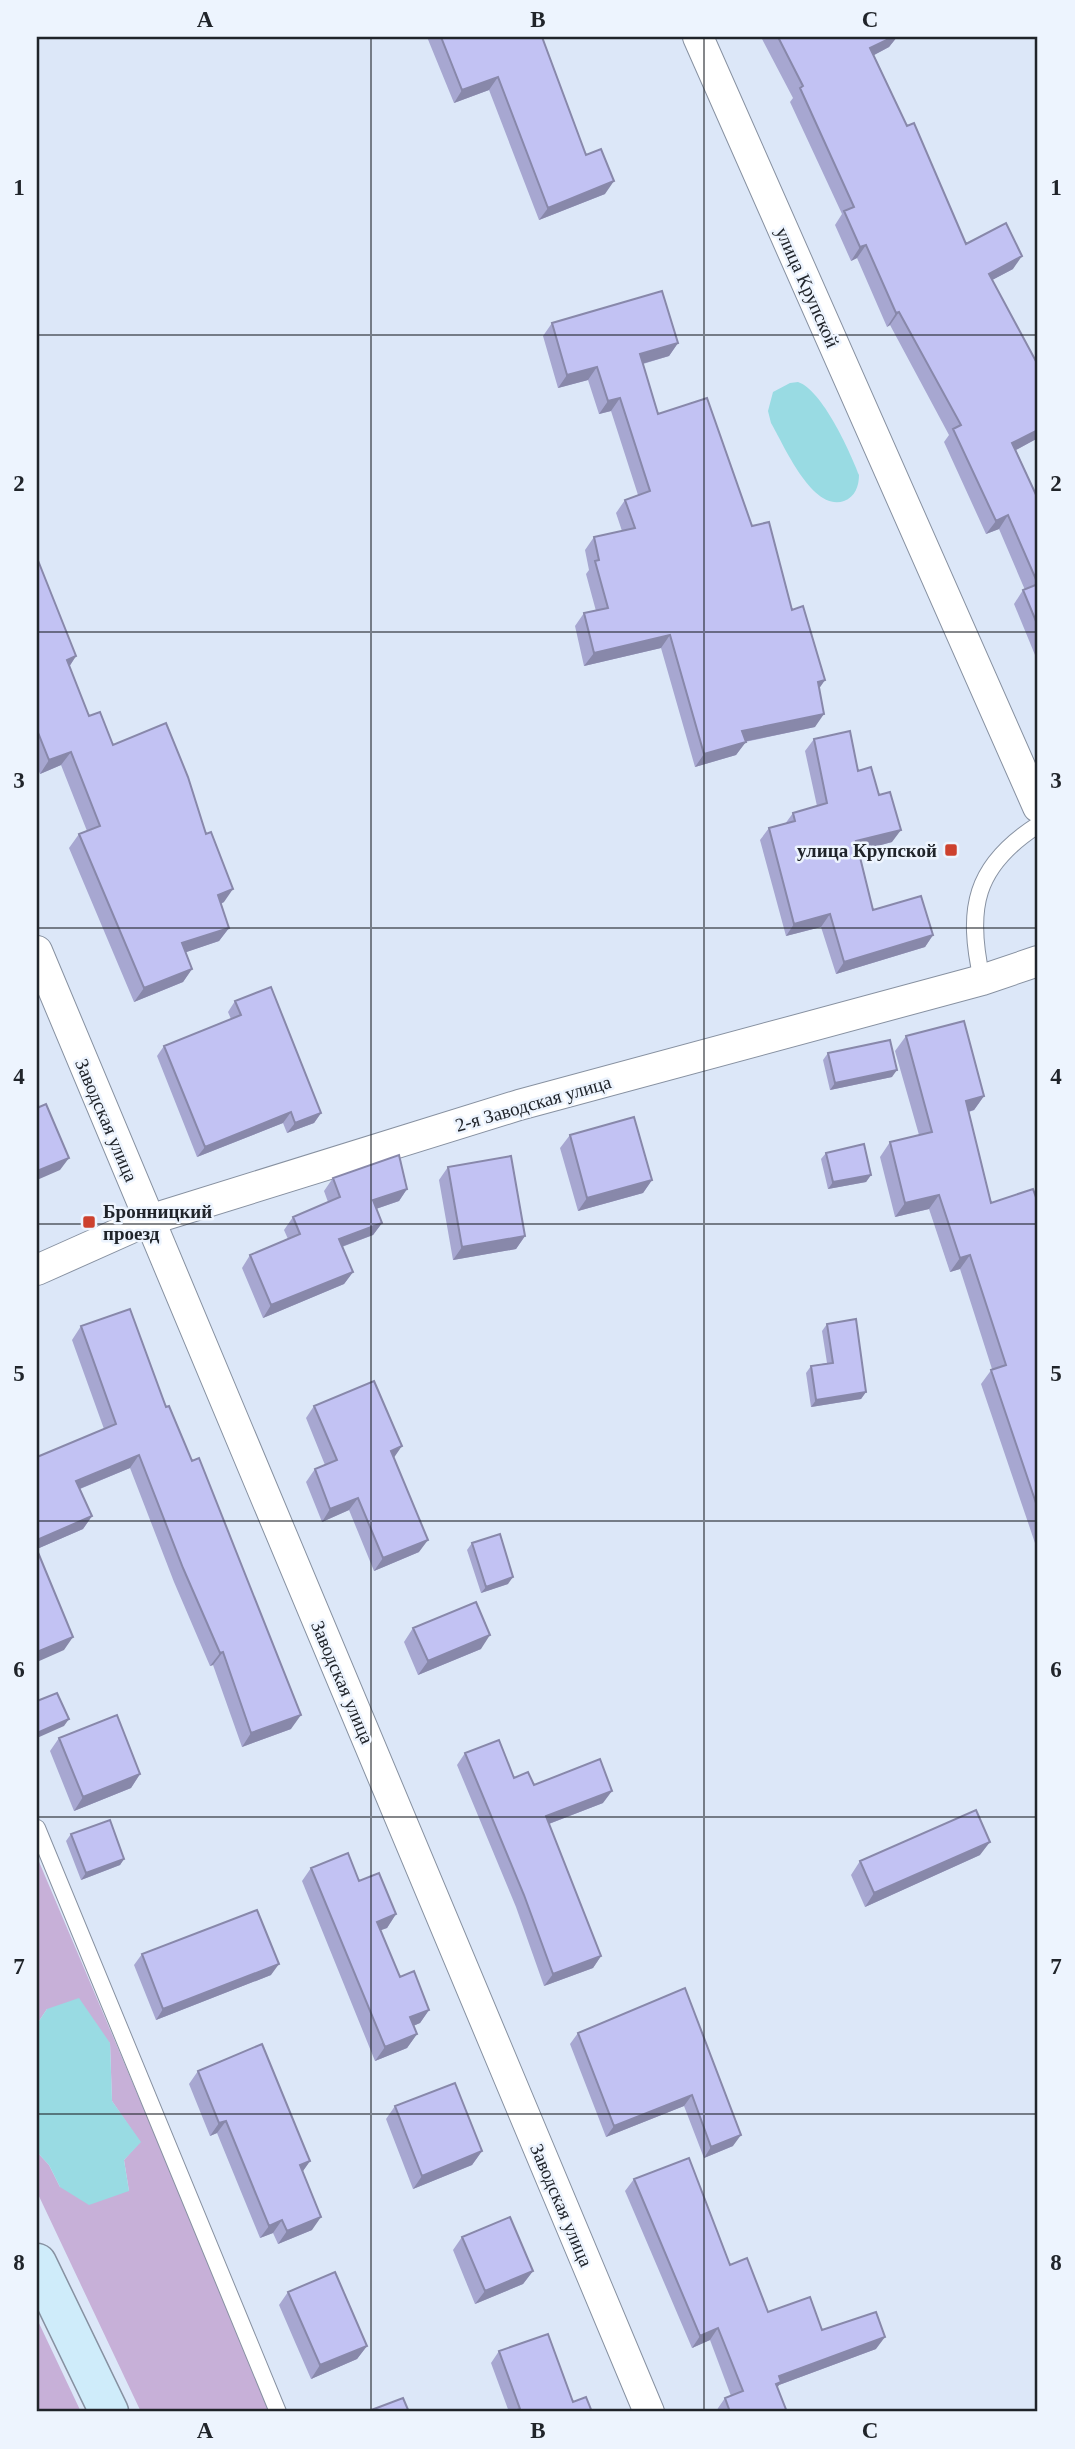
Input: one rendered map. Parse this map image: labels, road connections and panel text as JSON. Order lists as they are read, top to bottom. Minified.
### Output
{"streets":{"street":["улица Крупской","2-я Заводская улица","Заводская улица"]},"crossings":[["2-я Заводская улица","Заводская улица"]],"places":{"transit":["улица Крупской","Бронницкий проезд"]},"grid":{"columns":["A","B","C"],"rows":["1","2","3","4","5","6","7","8"]}}
